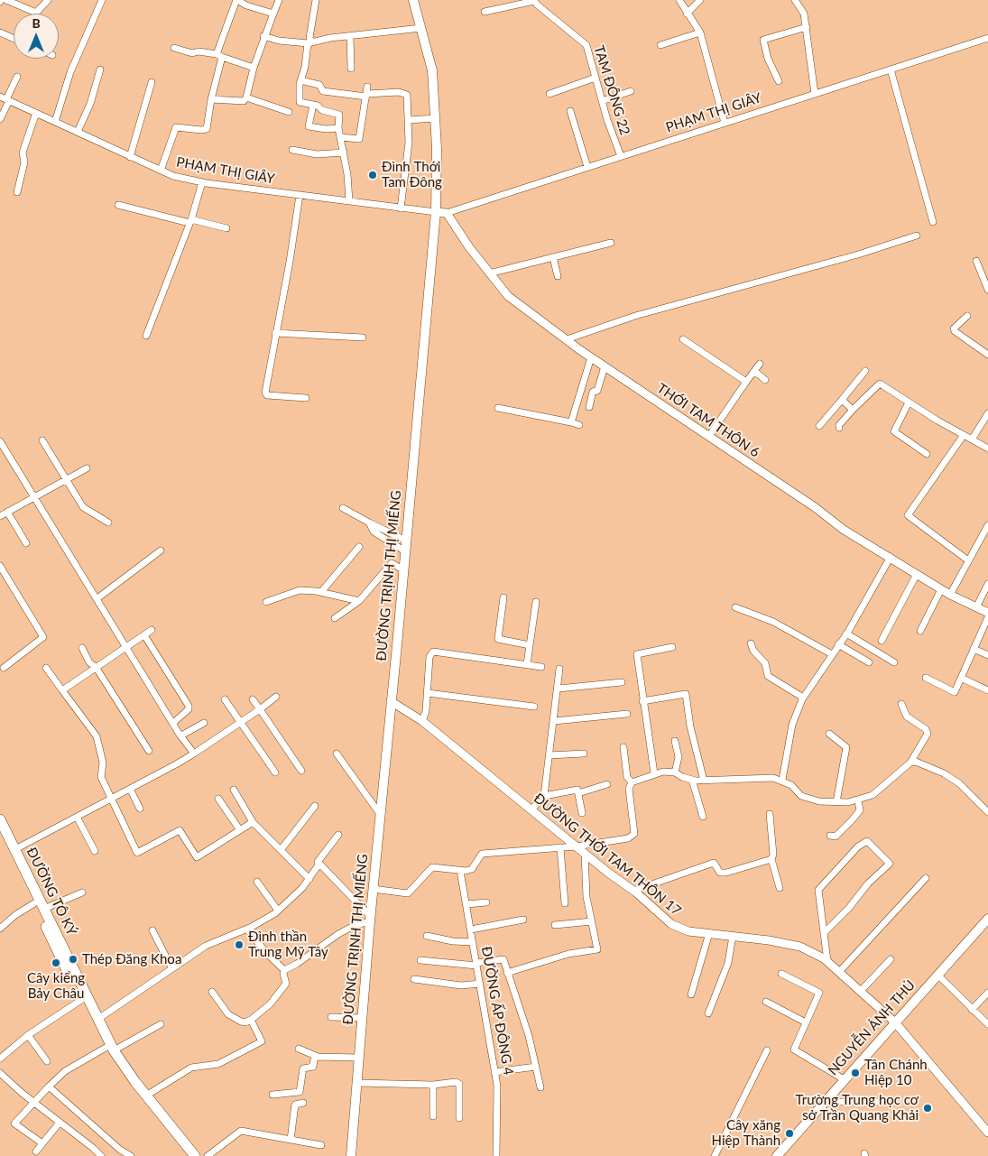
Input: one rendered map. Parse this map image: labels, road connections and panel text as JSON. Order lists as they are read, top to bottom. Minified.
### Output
{"streets":{"main road":["ĐƯỜNG TRỊNH THỊ MIẾNG","ĐƯỜNG TÔ KÝ","NGUYỄN ẢNH THỦ"],"street":["TAM ĐÔNG 22","PHẠM THỊ GIÂY","THỚI TAM THÔN 6","ĐƯỜNG THỚI TAM THÔN 17","ĐƯỜNG ẤP ĐÔNG 4"]},"crossings":[["TAM ĐÔNG 22","PHẠM THỊ GIÂY"],["PHẠM THỊ GIÂY","THỚI TAM THÔN 6"],["PHẠM THỊ GIÂY","ĐƯỜNG TRỊNH THỊ MIẾNG"],["ĐƯỜNG TRỊNH THỊ MIẾNG","ĐƯỜNG THỚI TAM THÔN 17"],["ĐƯỜNG THỚI TAM THÔN 17","NGUYỄN ẢNH THỦ"]],"places":["Đình Thới Tam Đông","Đình thần Trung Mỹ Tây","Thép Đăng Khoa","Cây kiểng Bảy Châu","Tân Chánh Hiệp 10","Trường Trung học cơ sở Trần Quang Khải","Cây xăng Hiệp Thành"],"north":"top"}
